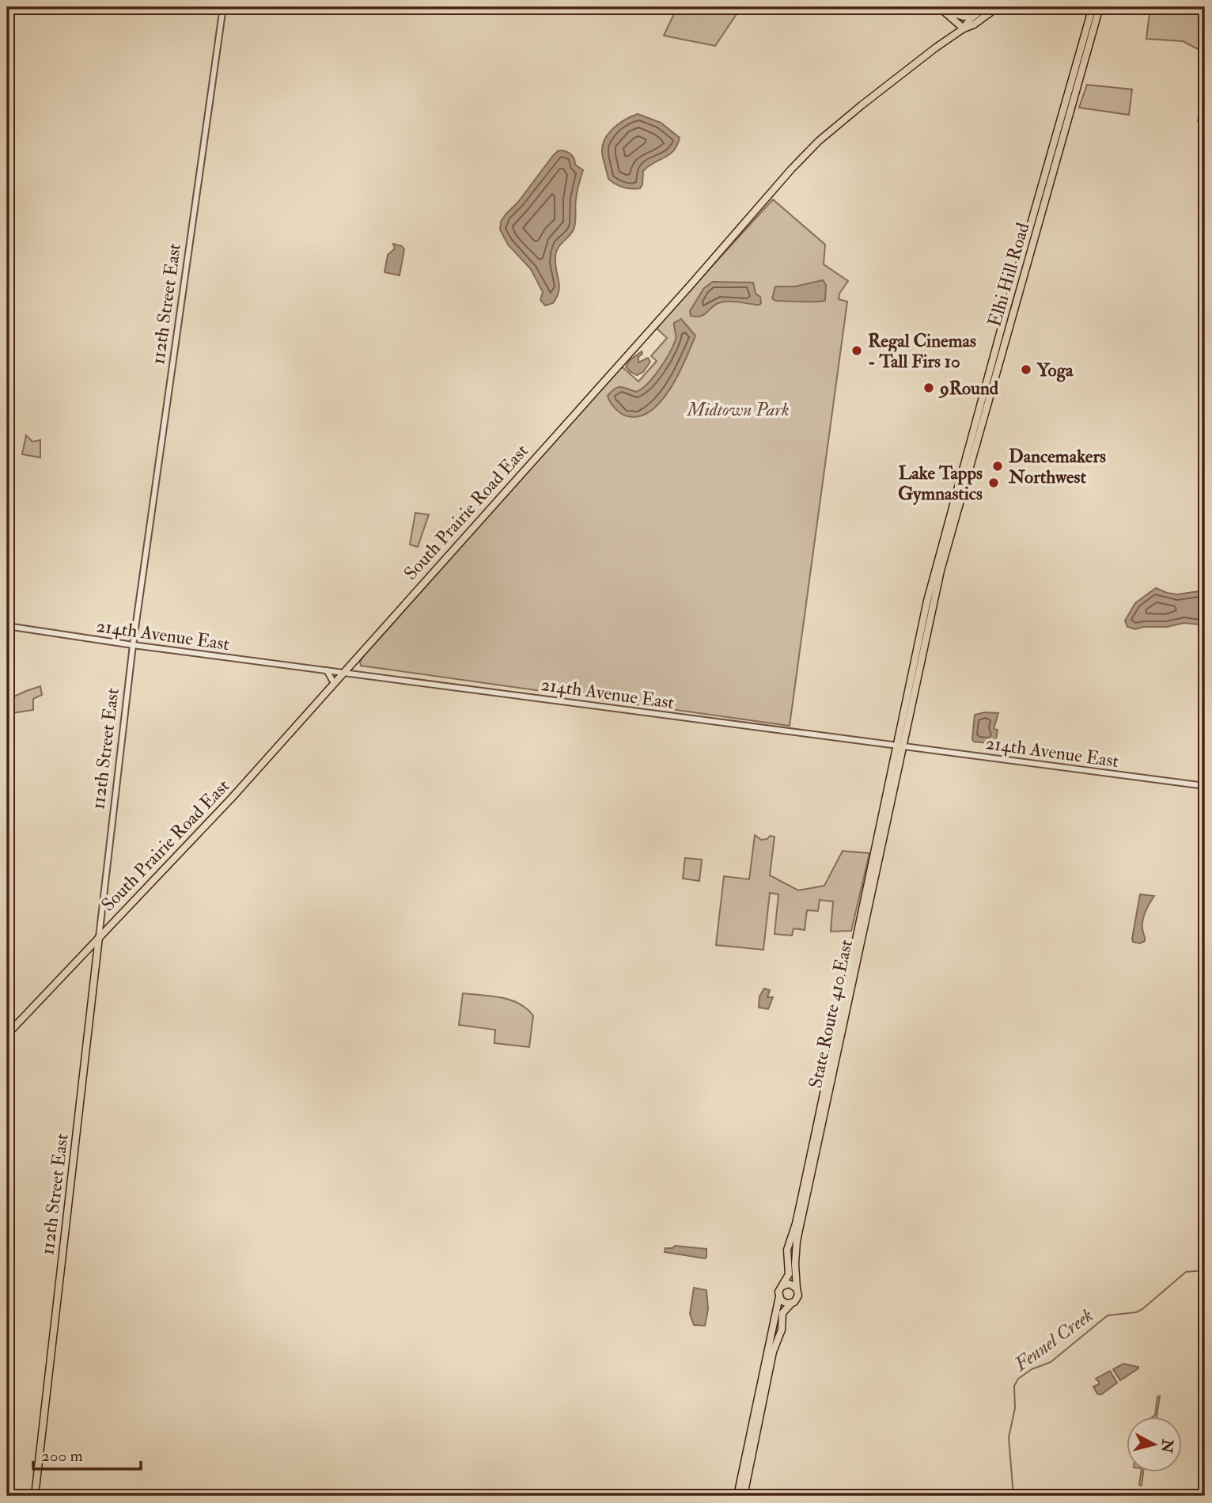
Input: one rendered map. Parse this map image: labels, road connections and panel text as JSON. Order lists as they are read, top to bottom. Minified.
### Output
{"streets":{"main road":["Elhi Hill Road","112th Street East","South Prairie Road East","State Route 410 East"],"street":["214th Avenue East"]},"crossings":[["Elhi Hill Road","214th Avenue East"],["Elhi Hill Road","State Route 410 East"],["112th Street East","South Prairie Road East"],["112th Street East","214th Avenue East"],["South Prairie Road East","214th Avenue East"],["214th Avenue East","State Route 410 East"]],"water":["Fennel Creek"],"parks":["Midtown Park"],"places":["Regal Cinemas - Tall Firs 10","Yoga","9Round","Dancemakers Northwest","Lake Tapps Gymnastics"],"scale_bar":"200 m","north":"right"}
